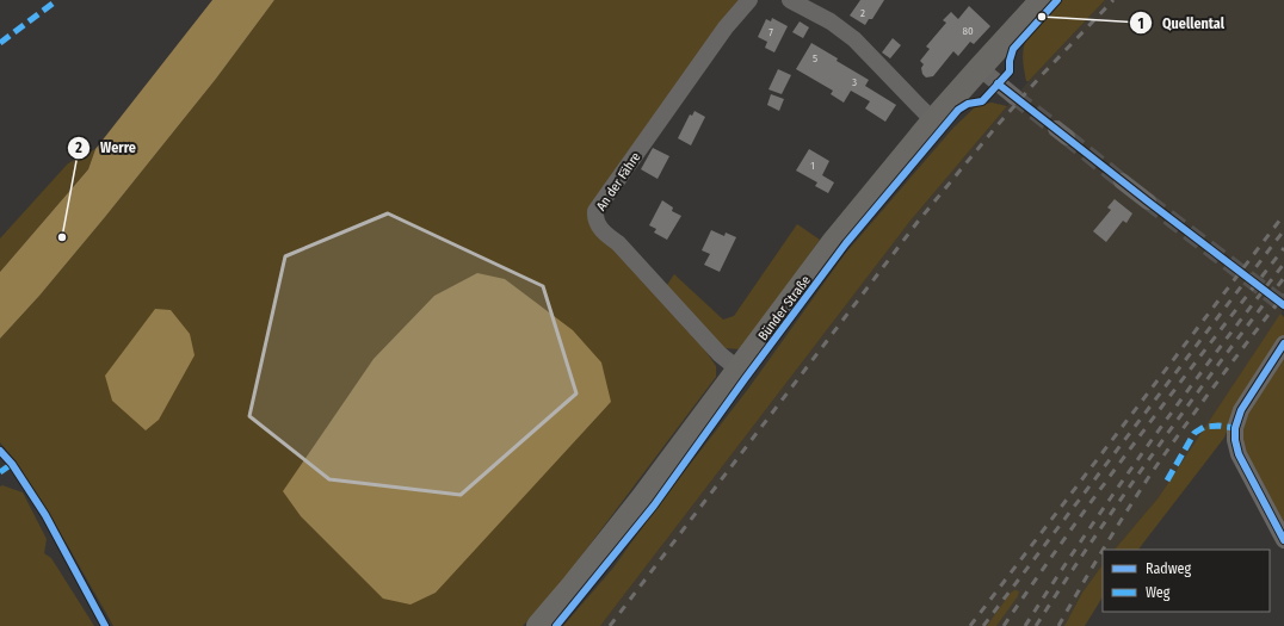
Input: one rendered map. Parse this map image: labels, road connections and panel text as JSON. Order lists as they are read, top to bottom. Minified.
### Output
{"streets":{"main road":["Bünder Straße"],"street":["An der Fähre"]},"crossings":[["An der Fähre","Bünder Straße"]],"places":["Quellental","Werre"],"house_numbers":["2","80","7","5","3","1"],"legend":["Radweg","Weg"]}
